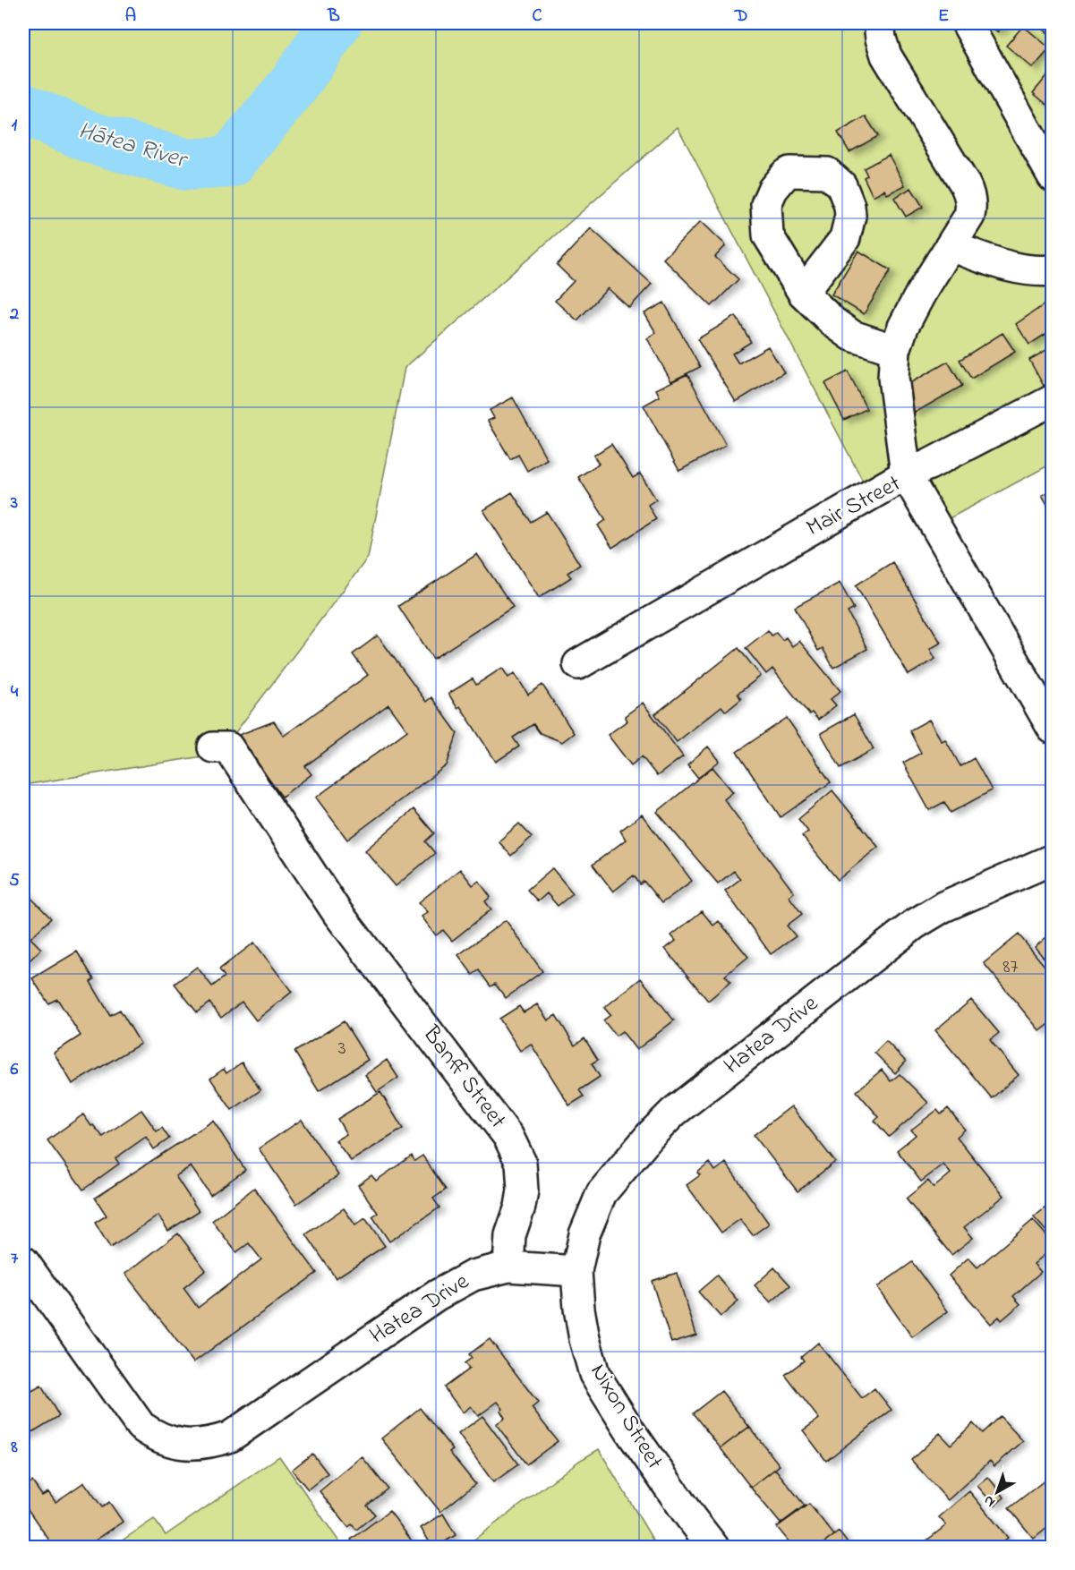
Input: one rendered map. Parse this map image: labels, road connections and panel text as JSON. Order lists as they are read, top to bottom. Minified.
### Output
{"streets":{"street":["Mair Street","Hatea Drive","Banff Street","Nixon Street"]},"crossings":[["Hatea Drive","Banff Street"],["Hatea Drive","Nixon Street"]],"water":["Hātea River"],"house_numbers":["87","3"],"north":"bottom left","grid":{"columns":["A","B","C","D","E"],"rows":["1","2","3","4","5","6","7","8"]}}
